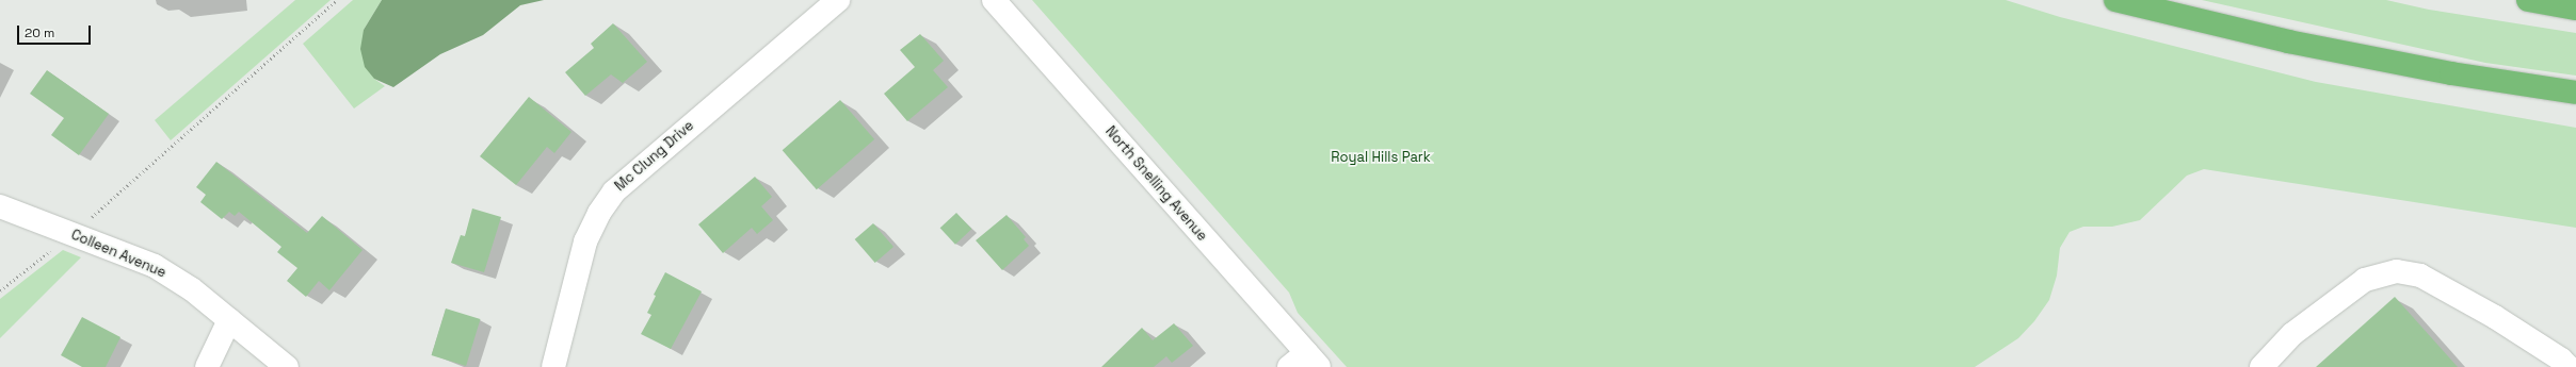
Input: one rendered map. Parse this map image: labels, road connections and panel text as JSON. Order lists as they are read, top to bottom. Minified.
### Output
{"streets":{"street":["Mc Clung Drive","North Snelling Avenue","Colleen Avenue"]},"parks":["Royal Hills Park"],"scale_bar":"20 m"}
